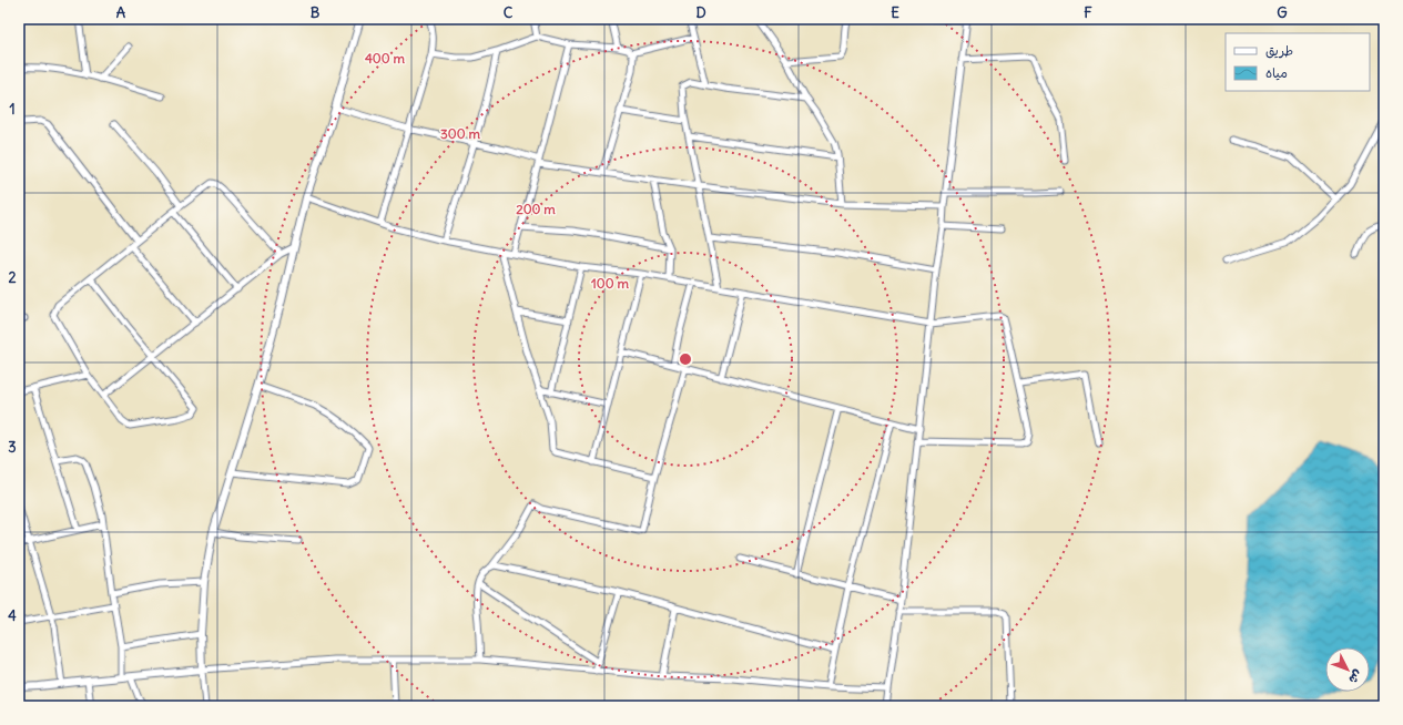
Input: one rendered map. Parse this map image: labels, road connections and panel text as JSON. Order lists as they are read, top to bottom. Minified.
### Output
{"legend":["طريق","مياه"],"north":"bottom right","grid":{"columns":["A","B","C","D","E","F","G"],"rows":["1","2","3","4"]},"rings":["400 m","300 m","200 m","100 m"]}
